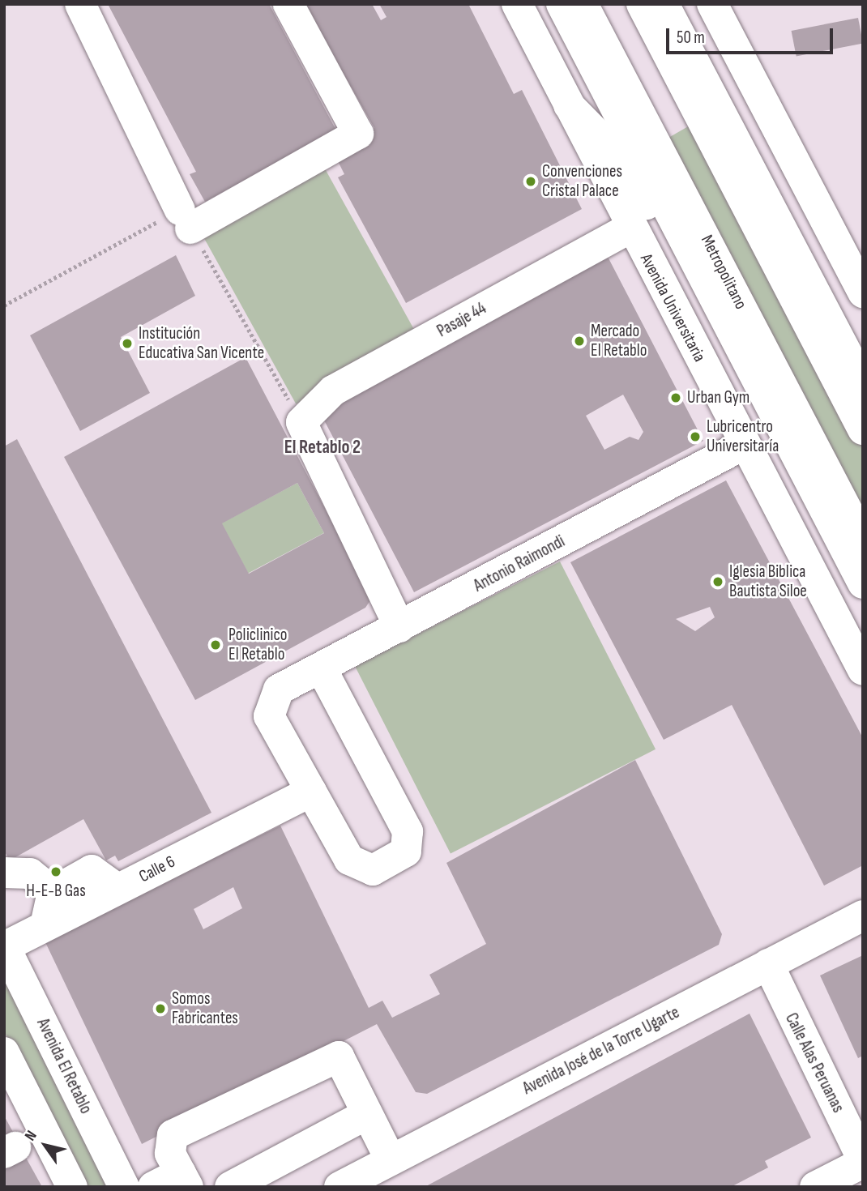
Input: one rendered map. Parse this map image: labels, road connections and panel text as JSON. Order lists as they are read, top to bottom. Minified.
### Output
{"streets":{"street":["Metropolitano","Avenida Universitaria","Pasaje 44","Antonio Raimondi","Calle 6","Avenida José de la Torre Ugarte","Calle Alas Peruanas","Avenida El Retablo"]},"crossings":[["Avenida Universitaria","Pasaje 44"],["Avenida Universitaria","Antonio Raimondi"],["Antonio Raimondi","Calle 6"],["Calle 6","Avenida El Retablo"],["Avenida José de la Torre Ugarte","Calle Alas Peruanas"]],"districts":["El Retablo 2"],"places":["Convenciones Cristal Palace","Mercado El Retablo","Institución Educativa San Vicente","Urban Gym","Lubricentro Universitaría","Iglesia Biblica Bautista Siloe","Policlinico El Retablo","H-E-B Gas","Somos Fabricantes"],"scale_bar":"50 m","north":"top left"}
